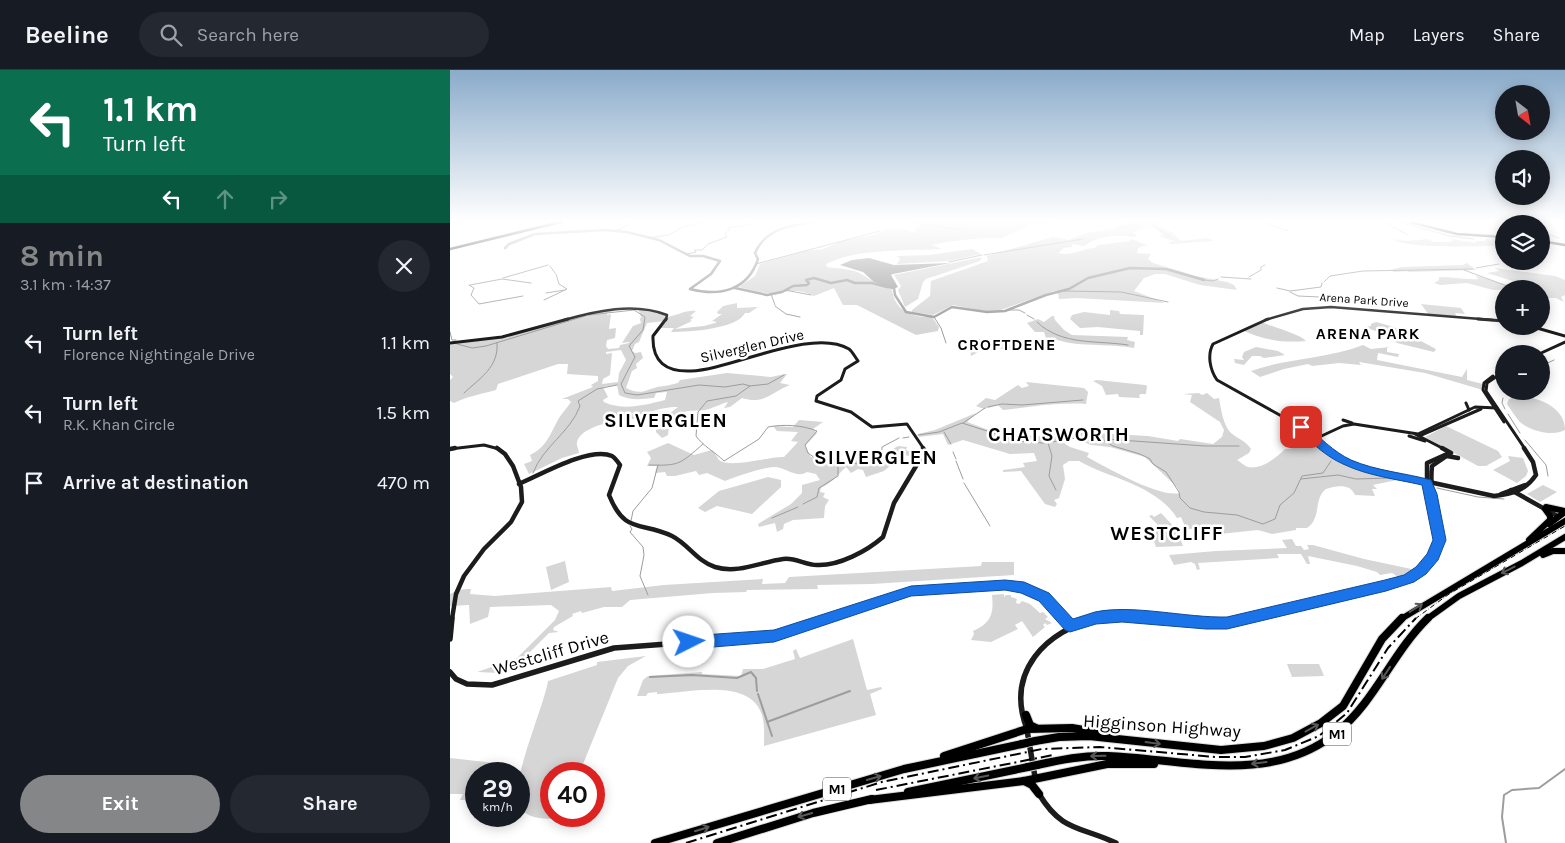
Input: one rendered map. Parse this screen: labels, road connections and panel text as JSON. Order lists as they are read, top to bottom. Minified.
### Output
{"streets":{"highway":["Higginson Highway","M1"],"street":["Arena Park Drive","Silverglen Drive","Westcliff Drive"]},"districts":["ARENA PARK","CROFTDENE","SILVERGLEN","CHATSWORTH","SILVERGLEN","WESTCLIFF"],"north":"bottom right","page":{"header":"Beeline","search":"Search here","nav":["Map","Layers","Share"],"turn":["1.1 km","Turn left"],"map_buttons":["+","−"],"heading":["8 min","3.1 km · 14:37"],"list":[{"name":"Turn left","note":"Florence Nightingale Drive","value":"1.1 km"},{"name":"Turn left","note":"R.K. Khan Circle","value":"1.5 km"},{"name":"Arrive at destination","value":"470 m"}],"speed":"29 km/h","limit":"40","buttons":["Exit","Share"]}}
